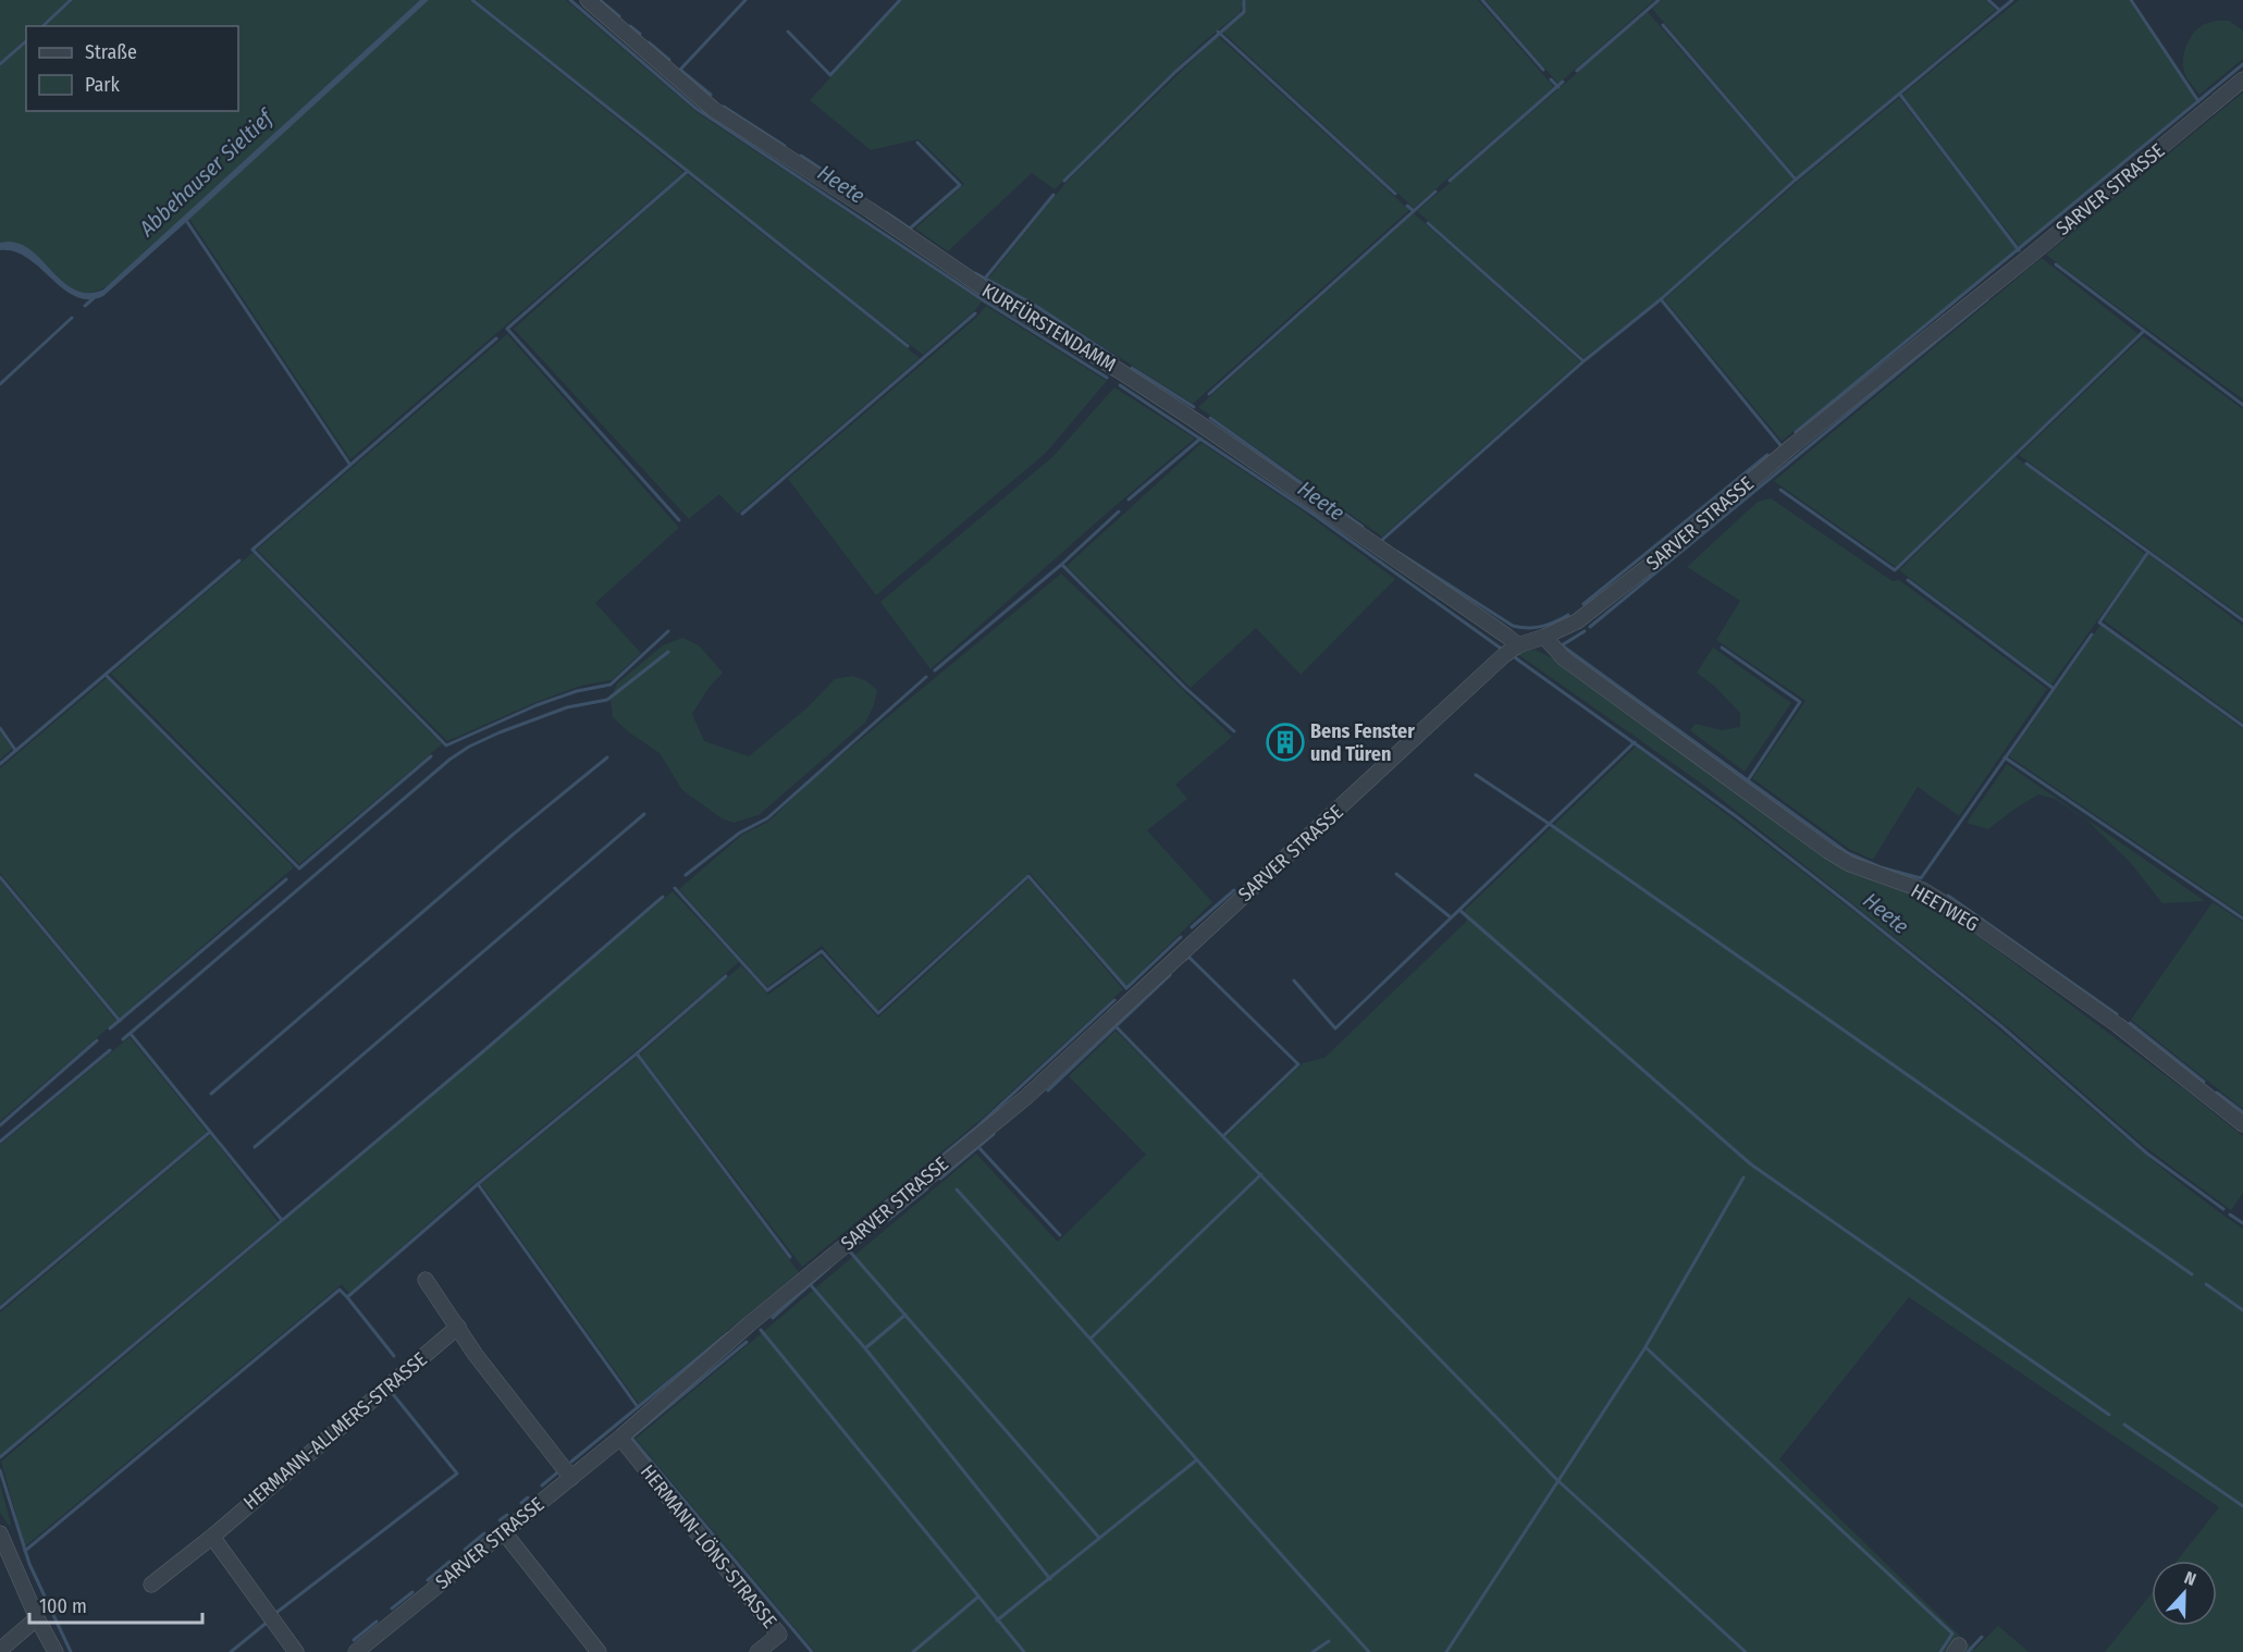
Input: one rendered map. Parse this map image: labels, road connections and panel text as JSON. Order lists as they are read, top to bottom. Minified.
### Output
{"streets":{"street":["SARVER STRASSE","KURFÜRSTENDAMM","HEETWEG","HERMANN-ALLMERS-STRASSE","HERMANN-LÖNS-STRASSE"]},"crossings":[["SARVER STRASSE","KURFÜRSTENDAMM"],["SARVER STRASSE","HEETWEG"],["SARVER STRASSE","HERMANN-LÖNS-STRASSE"]],"water":["Abbehauser Sieltief","Heete"],"places":{"building":["Bens Fenster und Türen"]},"legend":["Straße","Park"],"scale_bar":"100 m","north":"top"}
